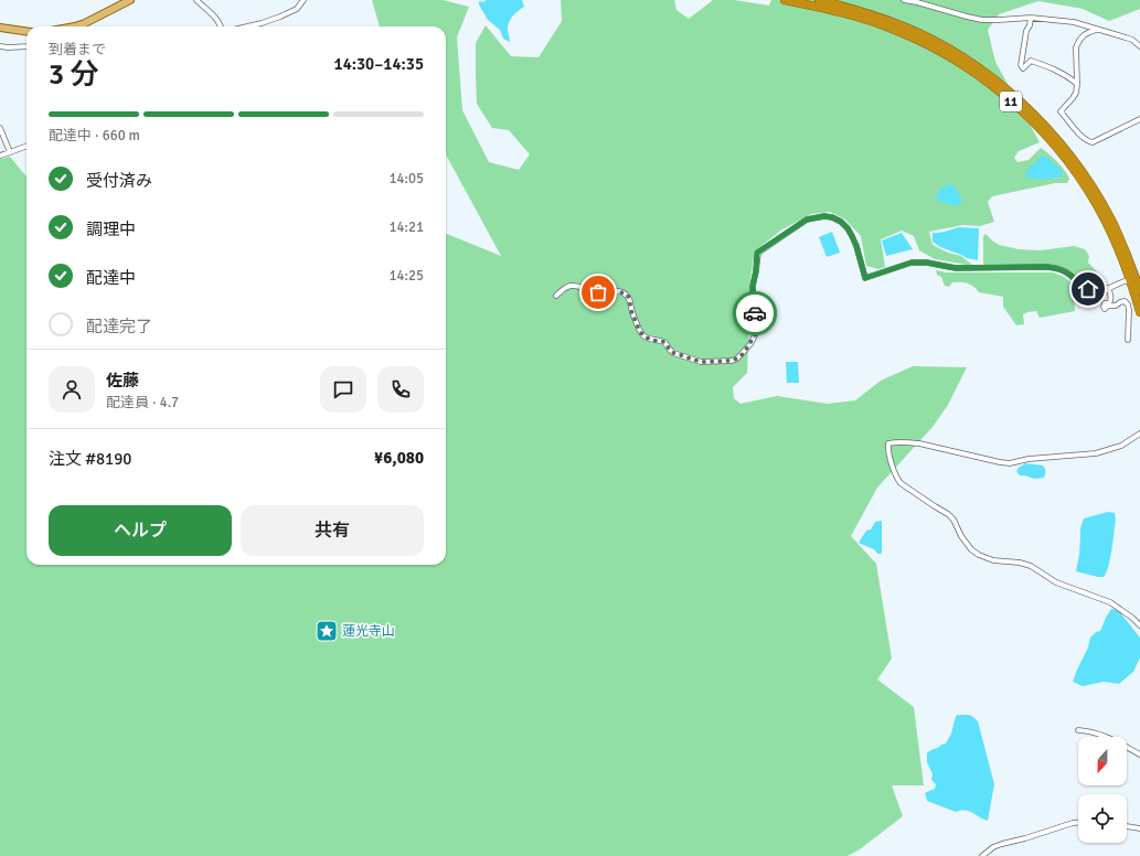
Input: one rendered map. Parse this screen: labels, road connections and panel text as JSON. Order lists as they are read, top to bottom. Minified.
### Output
{"streets":{"highway":["11"]},"places":{"place":["蓮光寺山"]},"north":"bottom","page":{"heading":["3 分","到着まで","14:30–14:35"],"panel":["佐藤","配達員 · 4.7","注文 #8190","¥6,080"],"bar":"配達中 · 660 m","list":[["受付済み","14:05"],["調理中","14:21"],["配達中","14:25"],"配達完了"],"buttons":["ヘルプ","共有"]}}
